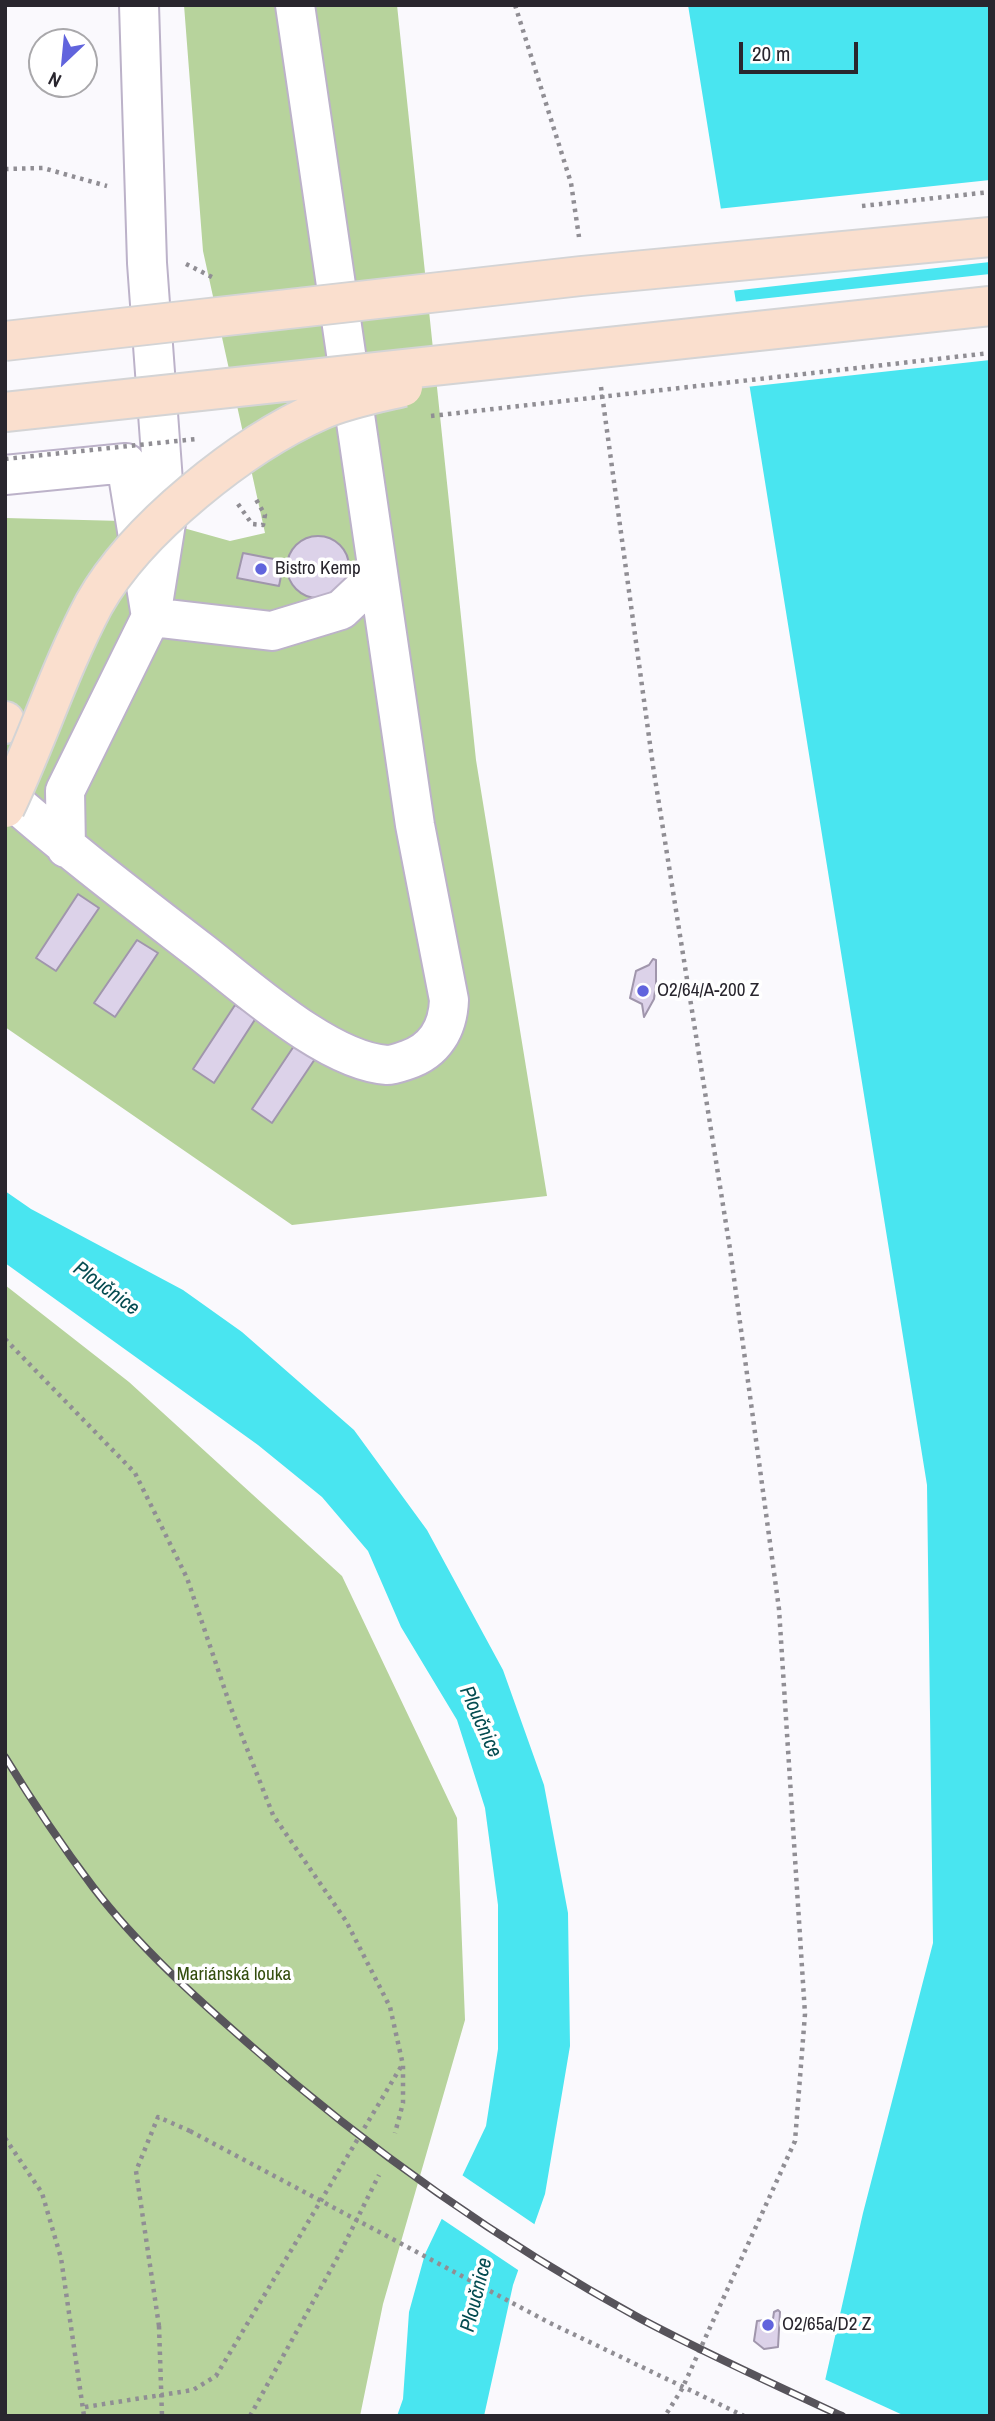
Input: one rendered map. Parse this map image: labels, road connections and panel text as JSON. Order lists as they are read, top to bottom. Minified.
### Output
{"water":["Ploučnice"],"parks":["Mariánská louka"],"places":["Bistro Kemp","O2/64/A-200 Z","O2/65a/D2 Z"],"scale_bar":"20 m","north":"bottom left"}
